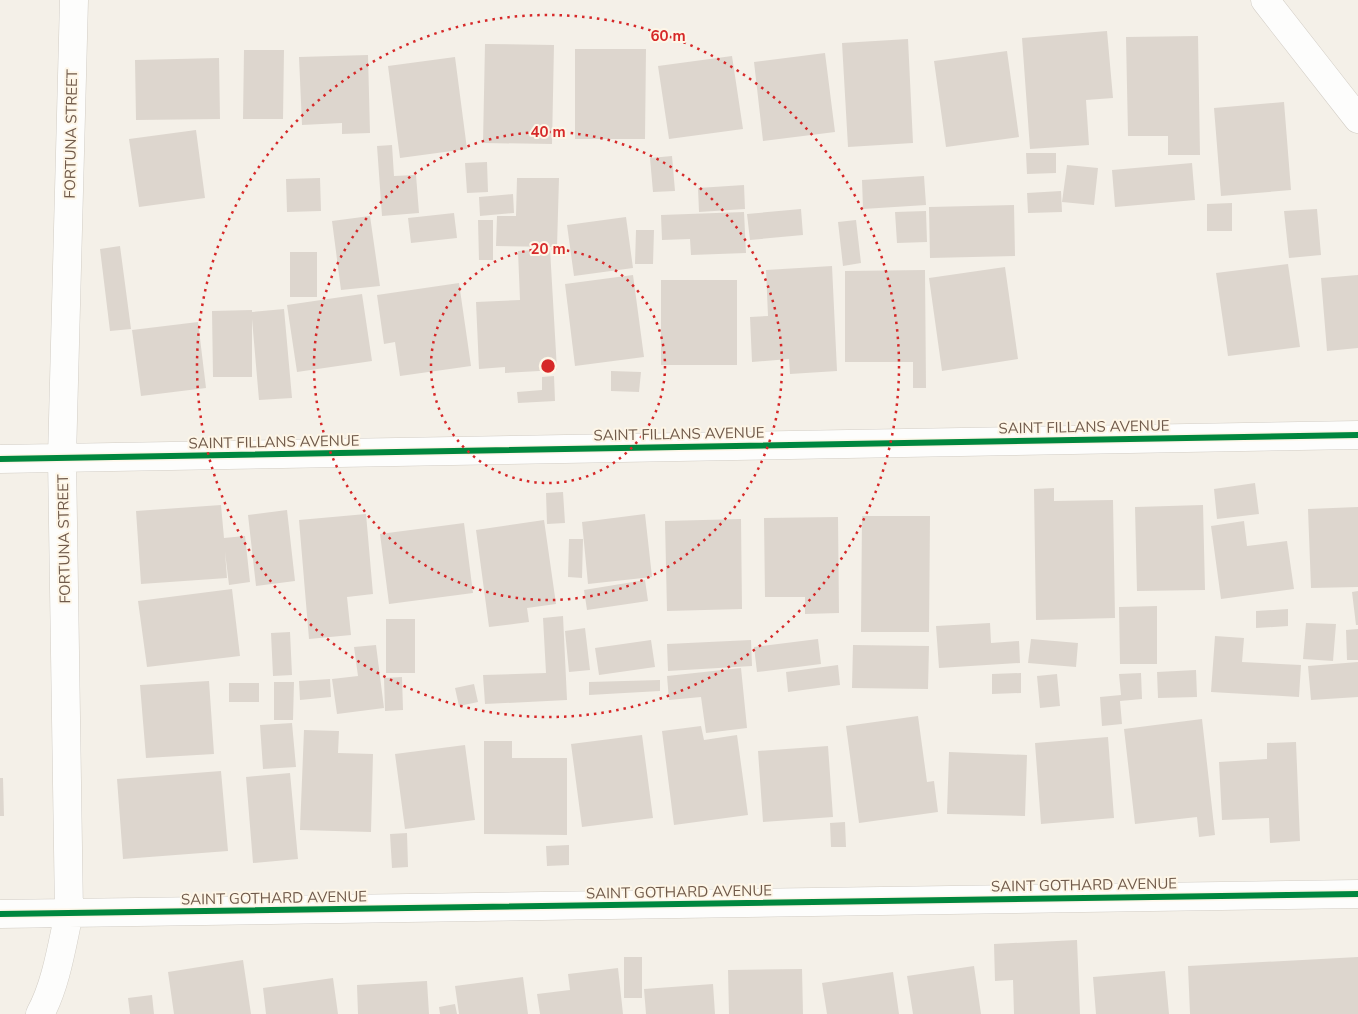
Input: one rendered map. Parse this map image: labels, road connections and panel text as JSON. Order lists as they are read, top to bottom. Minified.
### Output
{"streets":{"street":["FORTUNA STREET","SAINT FILLANS AVENUE","SAINT GOTHARD AVENUE"]},"crossings":[["FORTUNA STREET","SAINT FILLANS AVENUE"],["FORTUNA STREET","SAINT GOTHARD AVENUE"]],"rings":["60 m","40 m","20 m"]}
